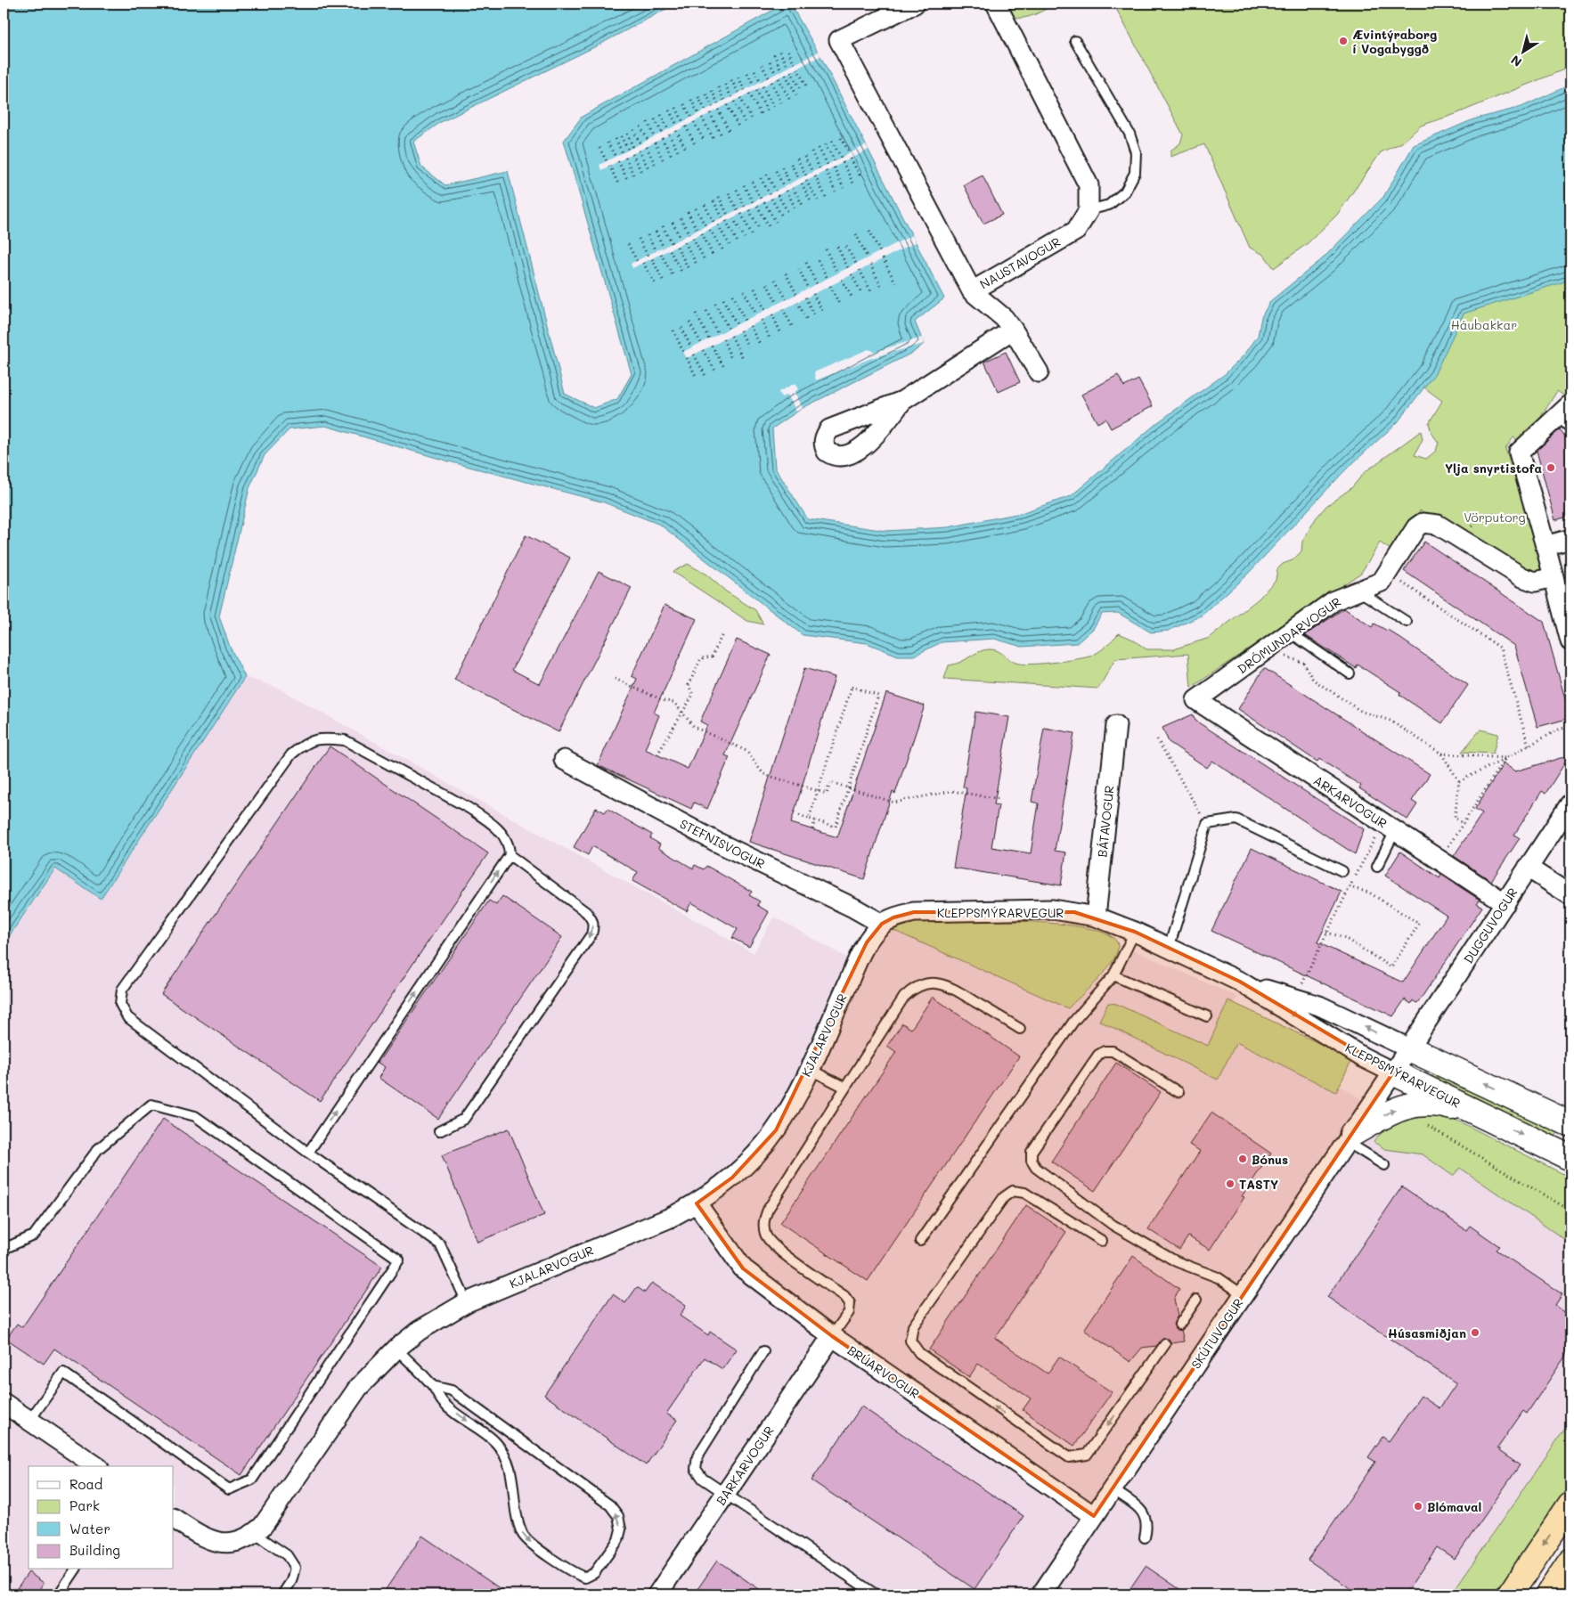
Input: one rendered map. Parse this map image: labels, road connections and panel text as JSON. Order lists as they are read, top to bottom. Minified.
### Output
{"streets":{"street":["NAUSTAVOGUR","DRÓMUNDARVOGUR","ARKARVOGUR","BÁTAVOGUR","STEFNISVOGUR","KLEPPSMÝRARVEGUR","DUGGUVOGUR","KJALARVOGUR","SKÚTUVOGUR","BRÚARVOGUR","BARKARVOGUR"]},"crossings":[["DRÓMUNDARVOGUR","ARKARVOGUR"],["ARKARVOGUR","DUGGUVOGUR"],["BÁTAVOGUR","KLEPPSMÝRARVEGUR"],["STEFNISVOGUR","KLEPPSMÝRARVEGUR"],["STEFNISVOGUR","KJALARVOGUR"],["KLEPPSMÝRARVEGUR","DUGGUVOGUR"],["KLEPPSMÝRARVEGUR","KJALARVOGUR"],["KLEPPSMÝRARVEGUR","SKÚTUVOGUR"],["DUGGUVOGUR","SKÚTUVOGUR"],["KJALARVOGUR","BRÚARVOGUR"],["SKÚTUVOGUR","BRÚARVOGUR"],["BRÚARVOGUR","BARKARVOGUR"]],"parks":["Háubakkar","Vörputorg"],"places":["Ævintýraborg í Vogabyggð","Ylja snyrtistofa","Bónus","TASTY","Húsasmiðjan","Blómaval"],"legend":["Road","Park","Water","Building"],"north":"bottom left"}
